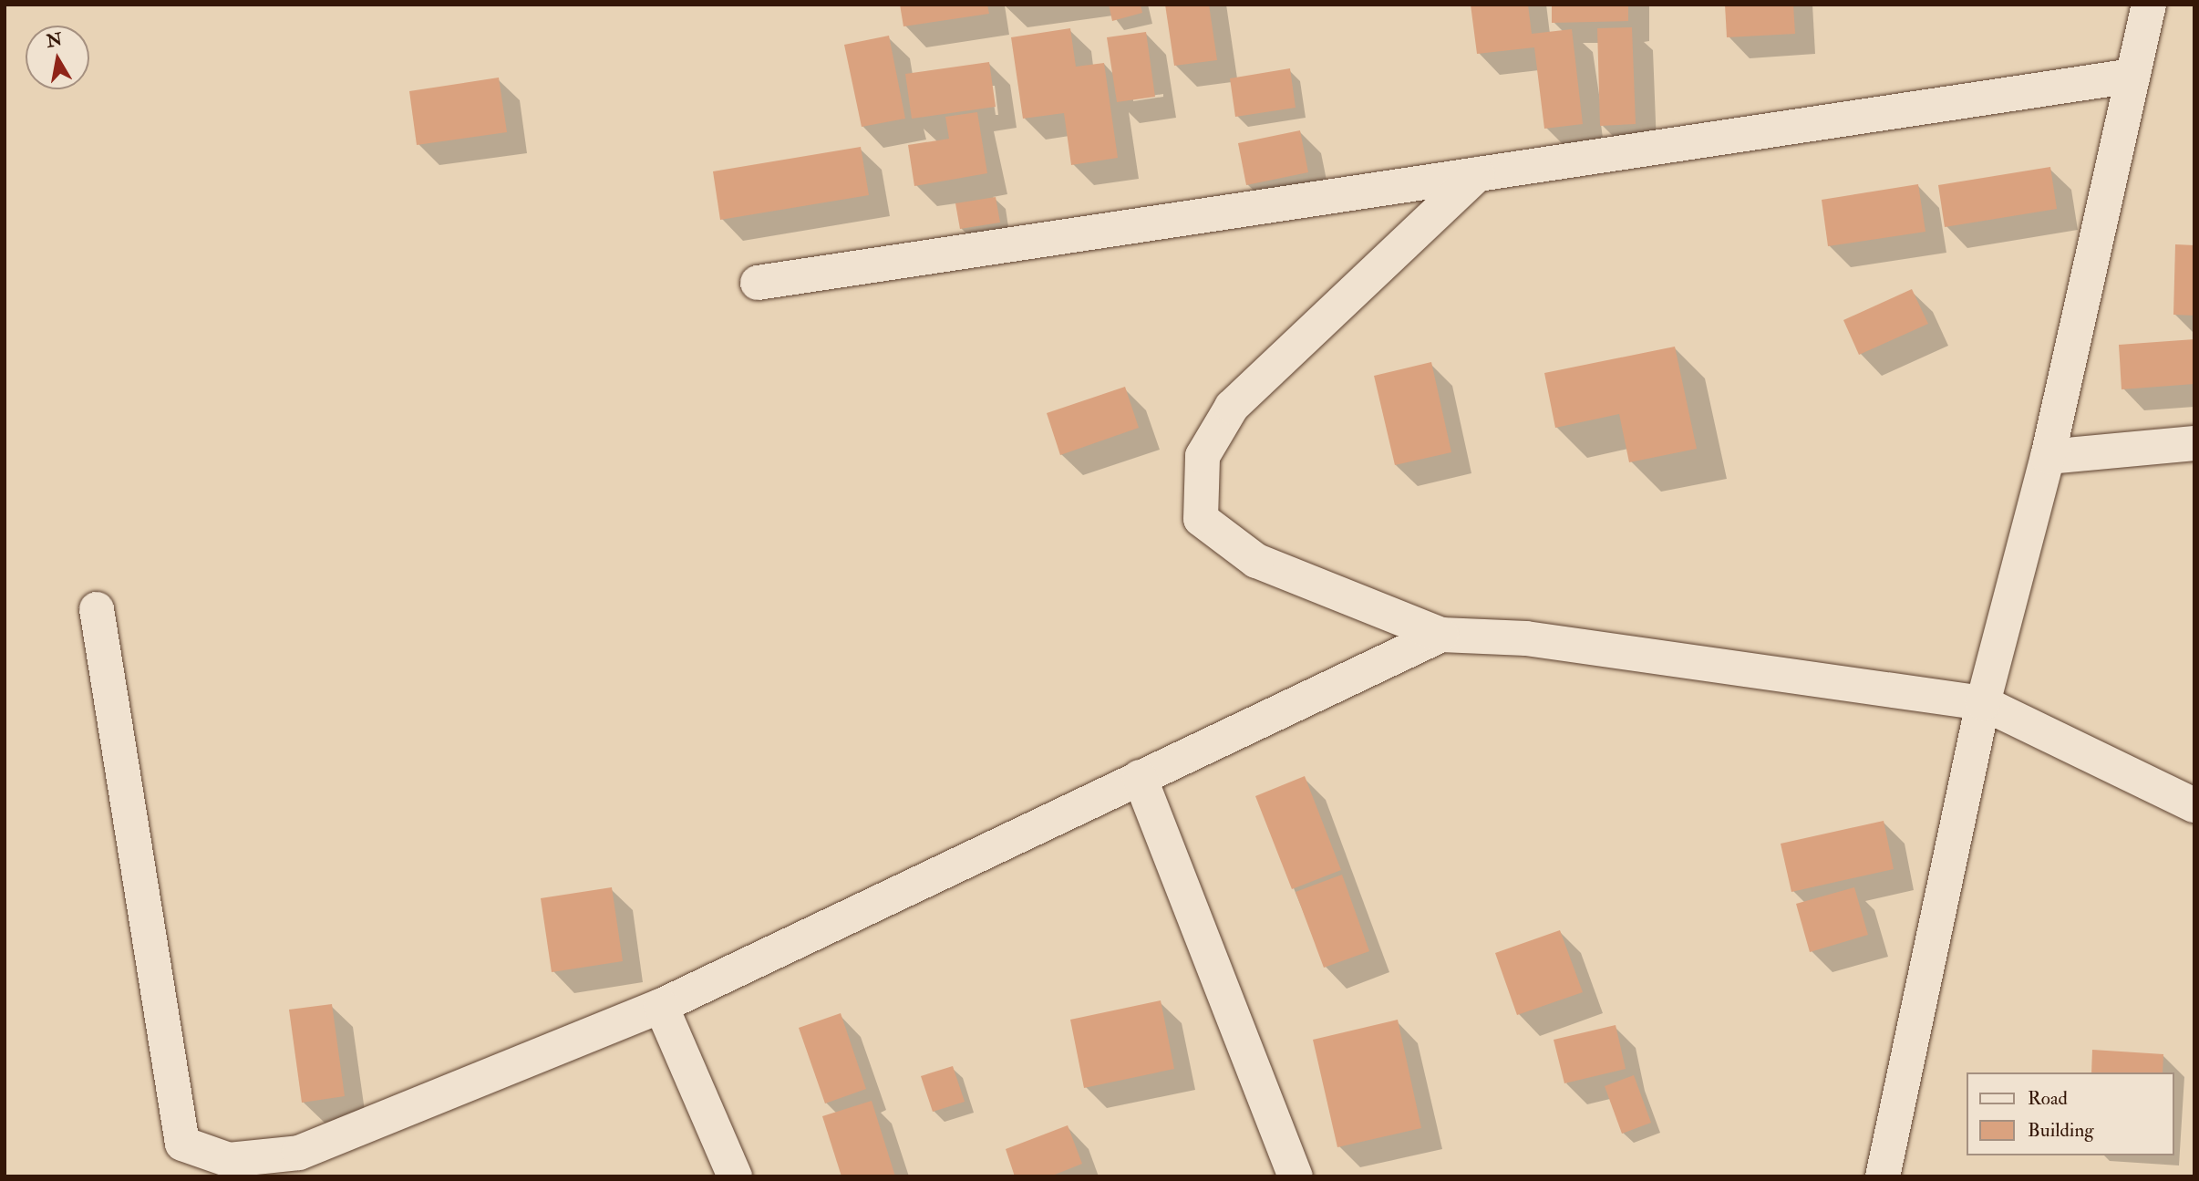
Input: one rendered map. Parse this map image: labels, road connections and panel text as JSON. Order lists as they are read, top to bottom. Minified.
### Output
{"legend":["Road","Building"],"north":"top"}
